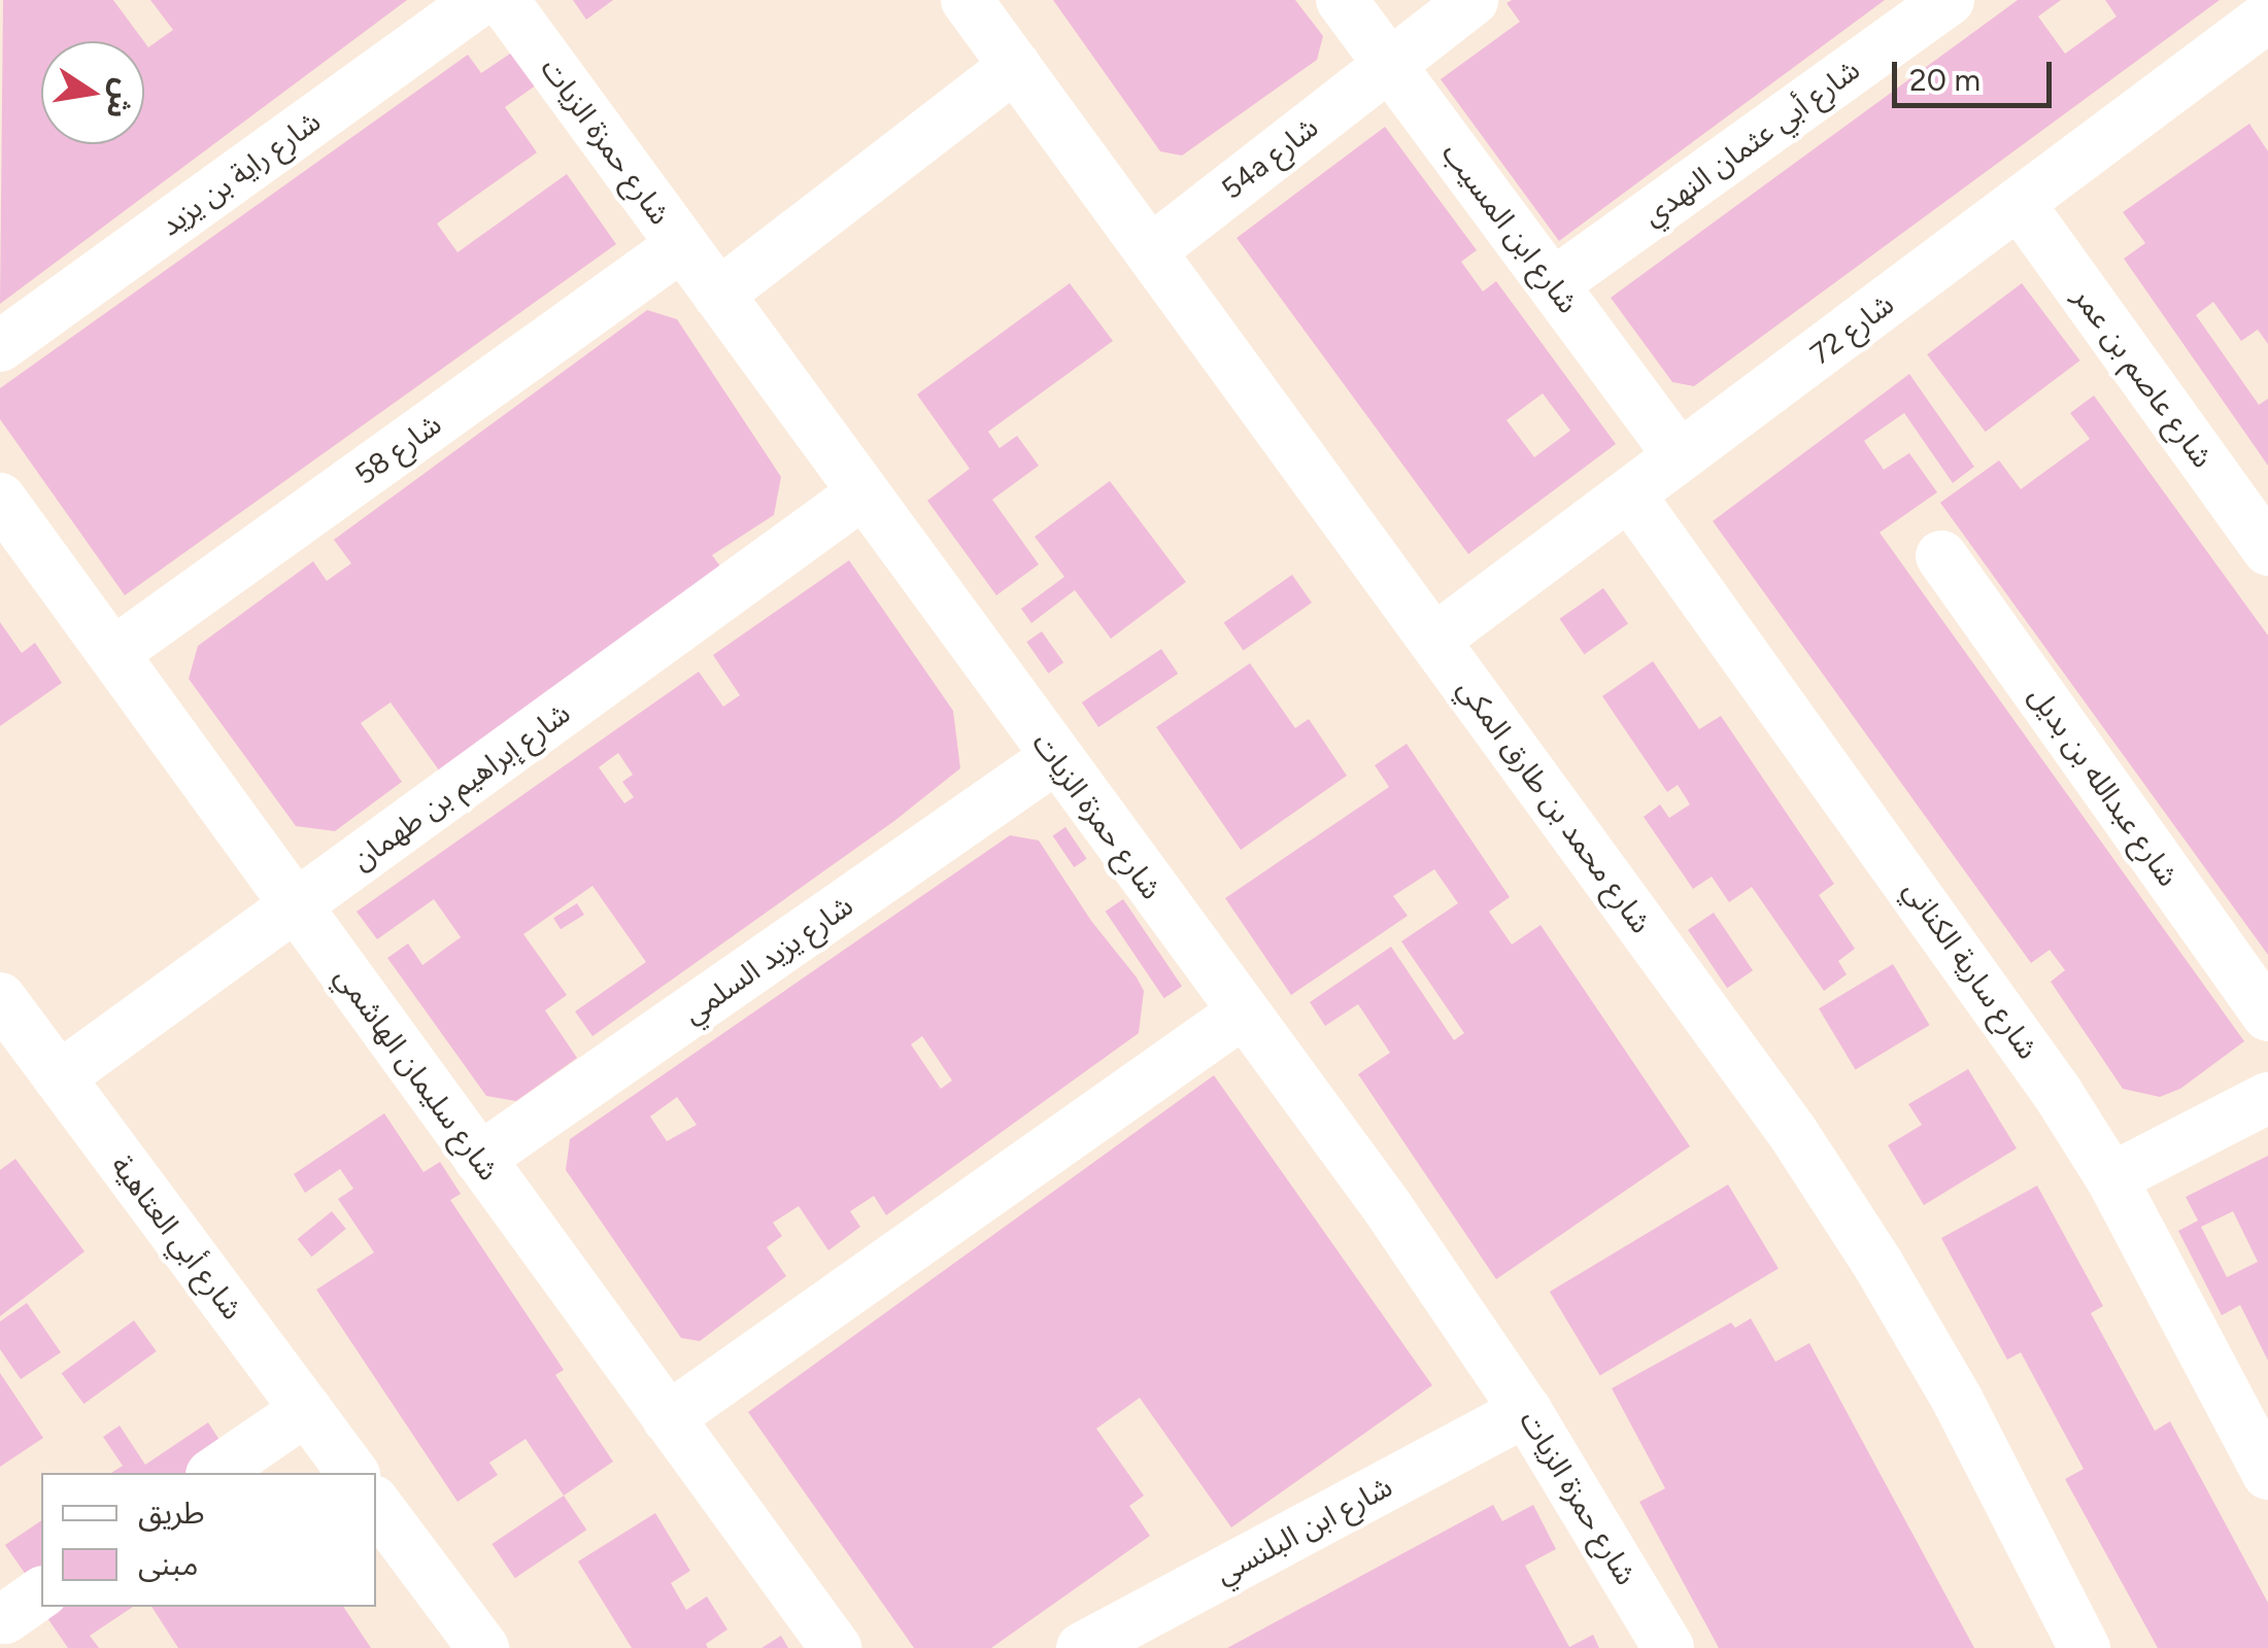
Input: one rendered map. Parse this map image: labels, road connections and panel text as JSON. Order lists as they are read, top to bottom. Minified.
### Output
{"streets":{"street":["شارع حمزة الزيات","شارع أبي عثمان النهدي","54a شارع","شارع راية بن يزيد","شارع ابن المسيب","شارع 72","شارع عاصم بن عمر","شارع 58","شارع إبراهيم بن طهمان","شارع عبدالله بن بديل","شارع محمد بن طارق المكي","شارع يزيد السلمي","شارع سارية الكناني","شارع سليمان الهاشمي","شارع أبي العتاهية","شارع ابن البلنسي"]},"crossings":[["شارع حمزة الزيات","شارع 58"],["شارع حمزة الزيات","شارع إبراهيم بن طهمان"],["شارع حمزة الزيات","شارع يزيد السلمي"],["شارع حمزة الزيات","شارع ابن البلنسي"],["شارع أبي عثمان النهدي","شارع ابن المسيب"],["54a شارع","شارع ابن المسيب"],["54a شارع","شارع محمد بن طارق المكي"],["شارع ابن المسيب","شارع 72"],["شارع 72","شارع عاصم بن عمر"],["شارع 72","شارع محمد بن طارق المكي"],["شارع 72","شارع سارية الكناني"],["شارع 58","شارع سليمان الهاشمي"],["شارع إبراهيم بن طهمان","شارع سليمان الهاشمي"],["شارع إبراهيم بن طهمان","شارع أبي العتاهية"],["شارع يزيد السلمي","شارع سليمان الهاشمي"]],"legend":["طريق","مبنى"],"scale_bar":"20 m","north":"right"}
